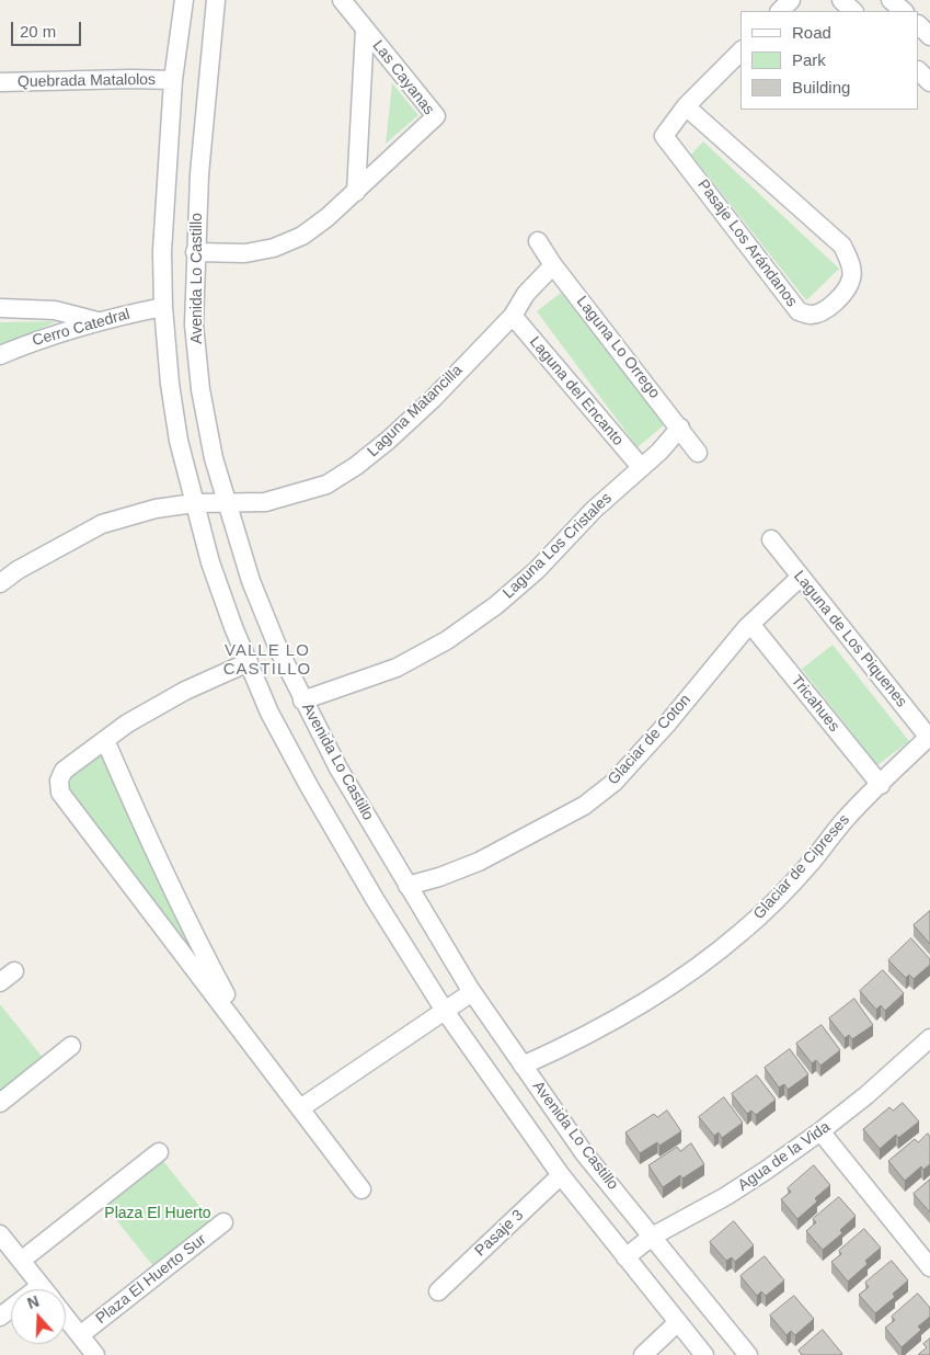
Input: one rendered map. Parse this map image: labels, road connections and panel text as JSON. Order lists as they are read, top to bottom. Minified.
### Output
{"streets":{"street":["Las Cayanas","Quebrada Matalolos","Pasaje Los Arándanos","Avenida Lo Castillo","Cerro Catedral","Laguna Lo Orrego","Laguna del Encanto","Laguna Matancilla","Laguna Los Cristales","Laguna de Los Piquenes","Tricahues","Glaciar de Coton","Glaciar de Cipreses","Agua de la Vida","Pasaje 3","Plaza El Huerto Sur"]},"crossings":[["Las Cayanas","Avenida Lo Castillo"],["Quebrada Matalolos","Avenida Lo Castillo"],["Avenida Lo Castillo","Cerro Catedral"],["Avenida Lo Castillo","Laguna Matancilla"],["Avenida Lo Castillo","Laguna Los Cristales"],["Avenida Lo Castillo","Glaciar de Coton"],["Avenida Lo Castillo","Glaciar de Cipreses"],["Avenida Lo Castillo","Agua de la Vida"],["Avenida Lo Castillo","Pasaje 3"],["Laguna Lo Orrego","Laguna Matancilla"],["Laguna Lo Orrego","Laguna Los Cristales"],["Laguna del Encanto","Laguna Matancilla"],["Laguna del Encanto","Laguna Los Cristales"],["Laguna de Los Piquenes","Glaciar de Coton"],["Laguna de Los Piquenes","Glaciar de Cipreses"],["Tricahues","Glaciar de Coton"],["Tricahues","Glaciar de Cipreses"]],"districts":["VALLE LO CASTILLO"],"parks":["Plaza El Huerto"],"legend":["Road","Park","Building"],"scale_bar":"20 m","north":"top"}
